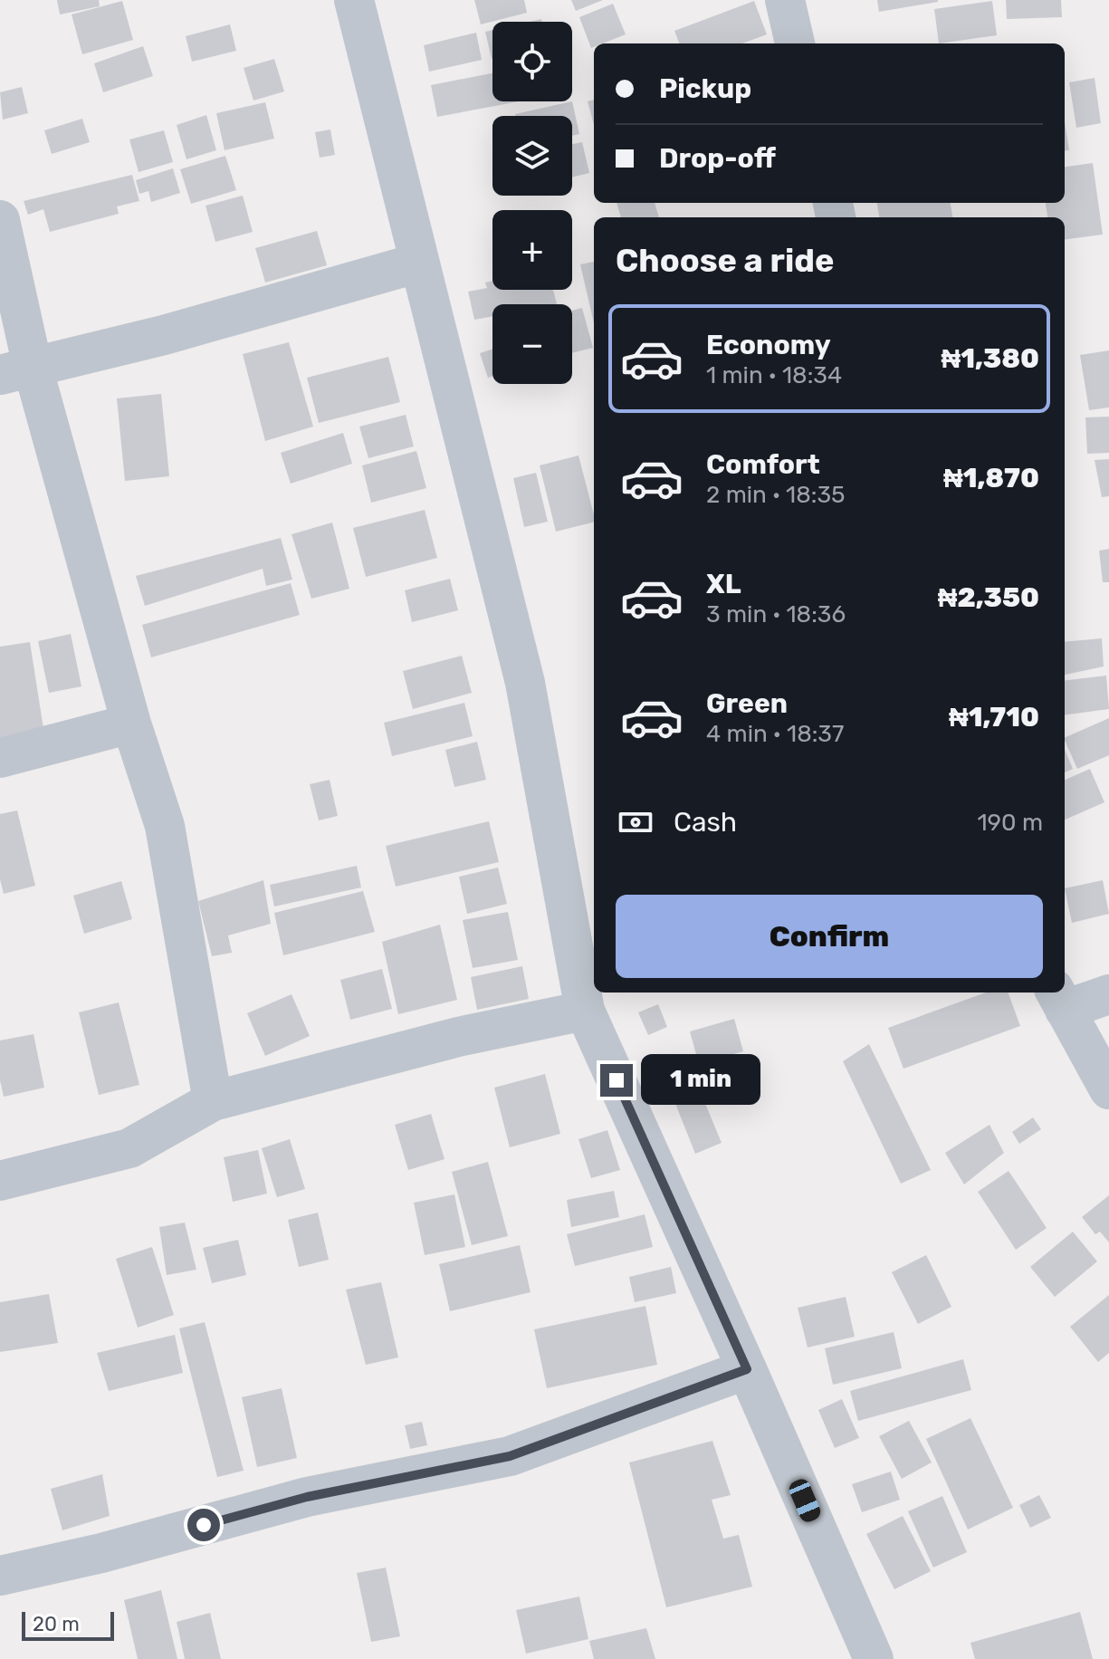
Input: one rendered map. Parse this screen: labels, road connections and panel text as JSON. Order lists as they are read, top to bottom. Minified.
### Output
{"scale_bar":"20 m","page":{"map_buttons":["+","−"],"banner":["Pickup","Drop-off"],"heading":"Choose a ride","list":[{"name":"Economy","note":"1 min · 18:34","value":"₦1,380"},{"name":"Comfort","note":"2 min · 18:35","value":"₦1,870"},{"name":"XL","note":"3 min · 18:36","value":"₦2,350"},{"name":"Green","note":"4 min · 18:37","value":"₦1,710"}],"pay":["Cash","190 m"],"buttons":"Confirm","bubble":"1 min","scale":"20 m"}}
